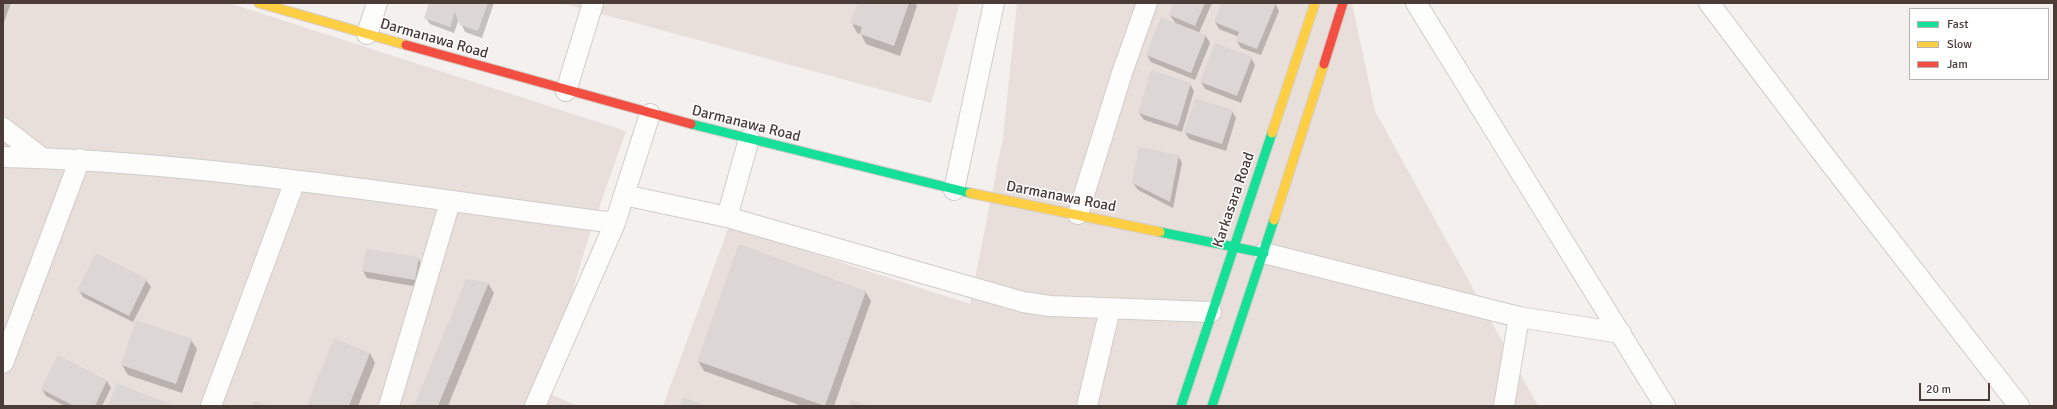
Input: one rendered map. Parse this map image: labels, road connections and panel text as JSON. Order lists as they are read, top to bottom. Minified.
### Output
{"streets":{"street":["Darmanawa Road","Karkasara Road"]},"crossings":[["Darmanawa Road","Karkasara Road"]],"legend":["Fast","Slow","Jam"],"scale_bar":"20 m"}
